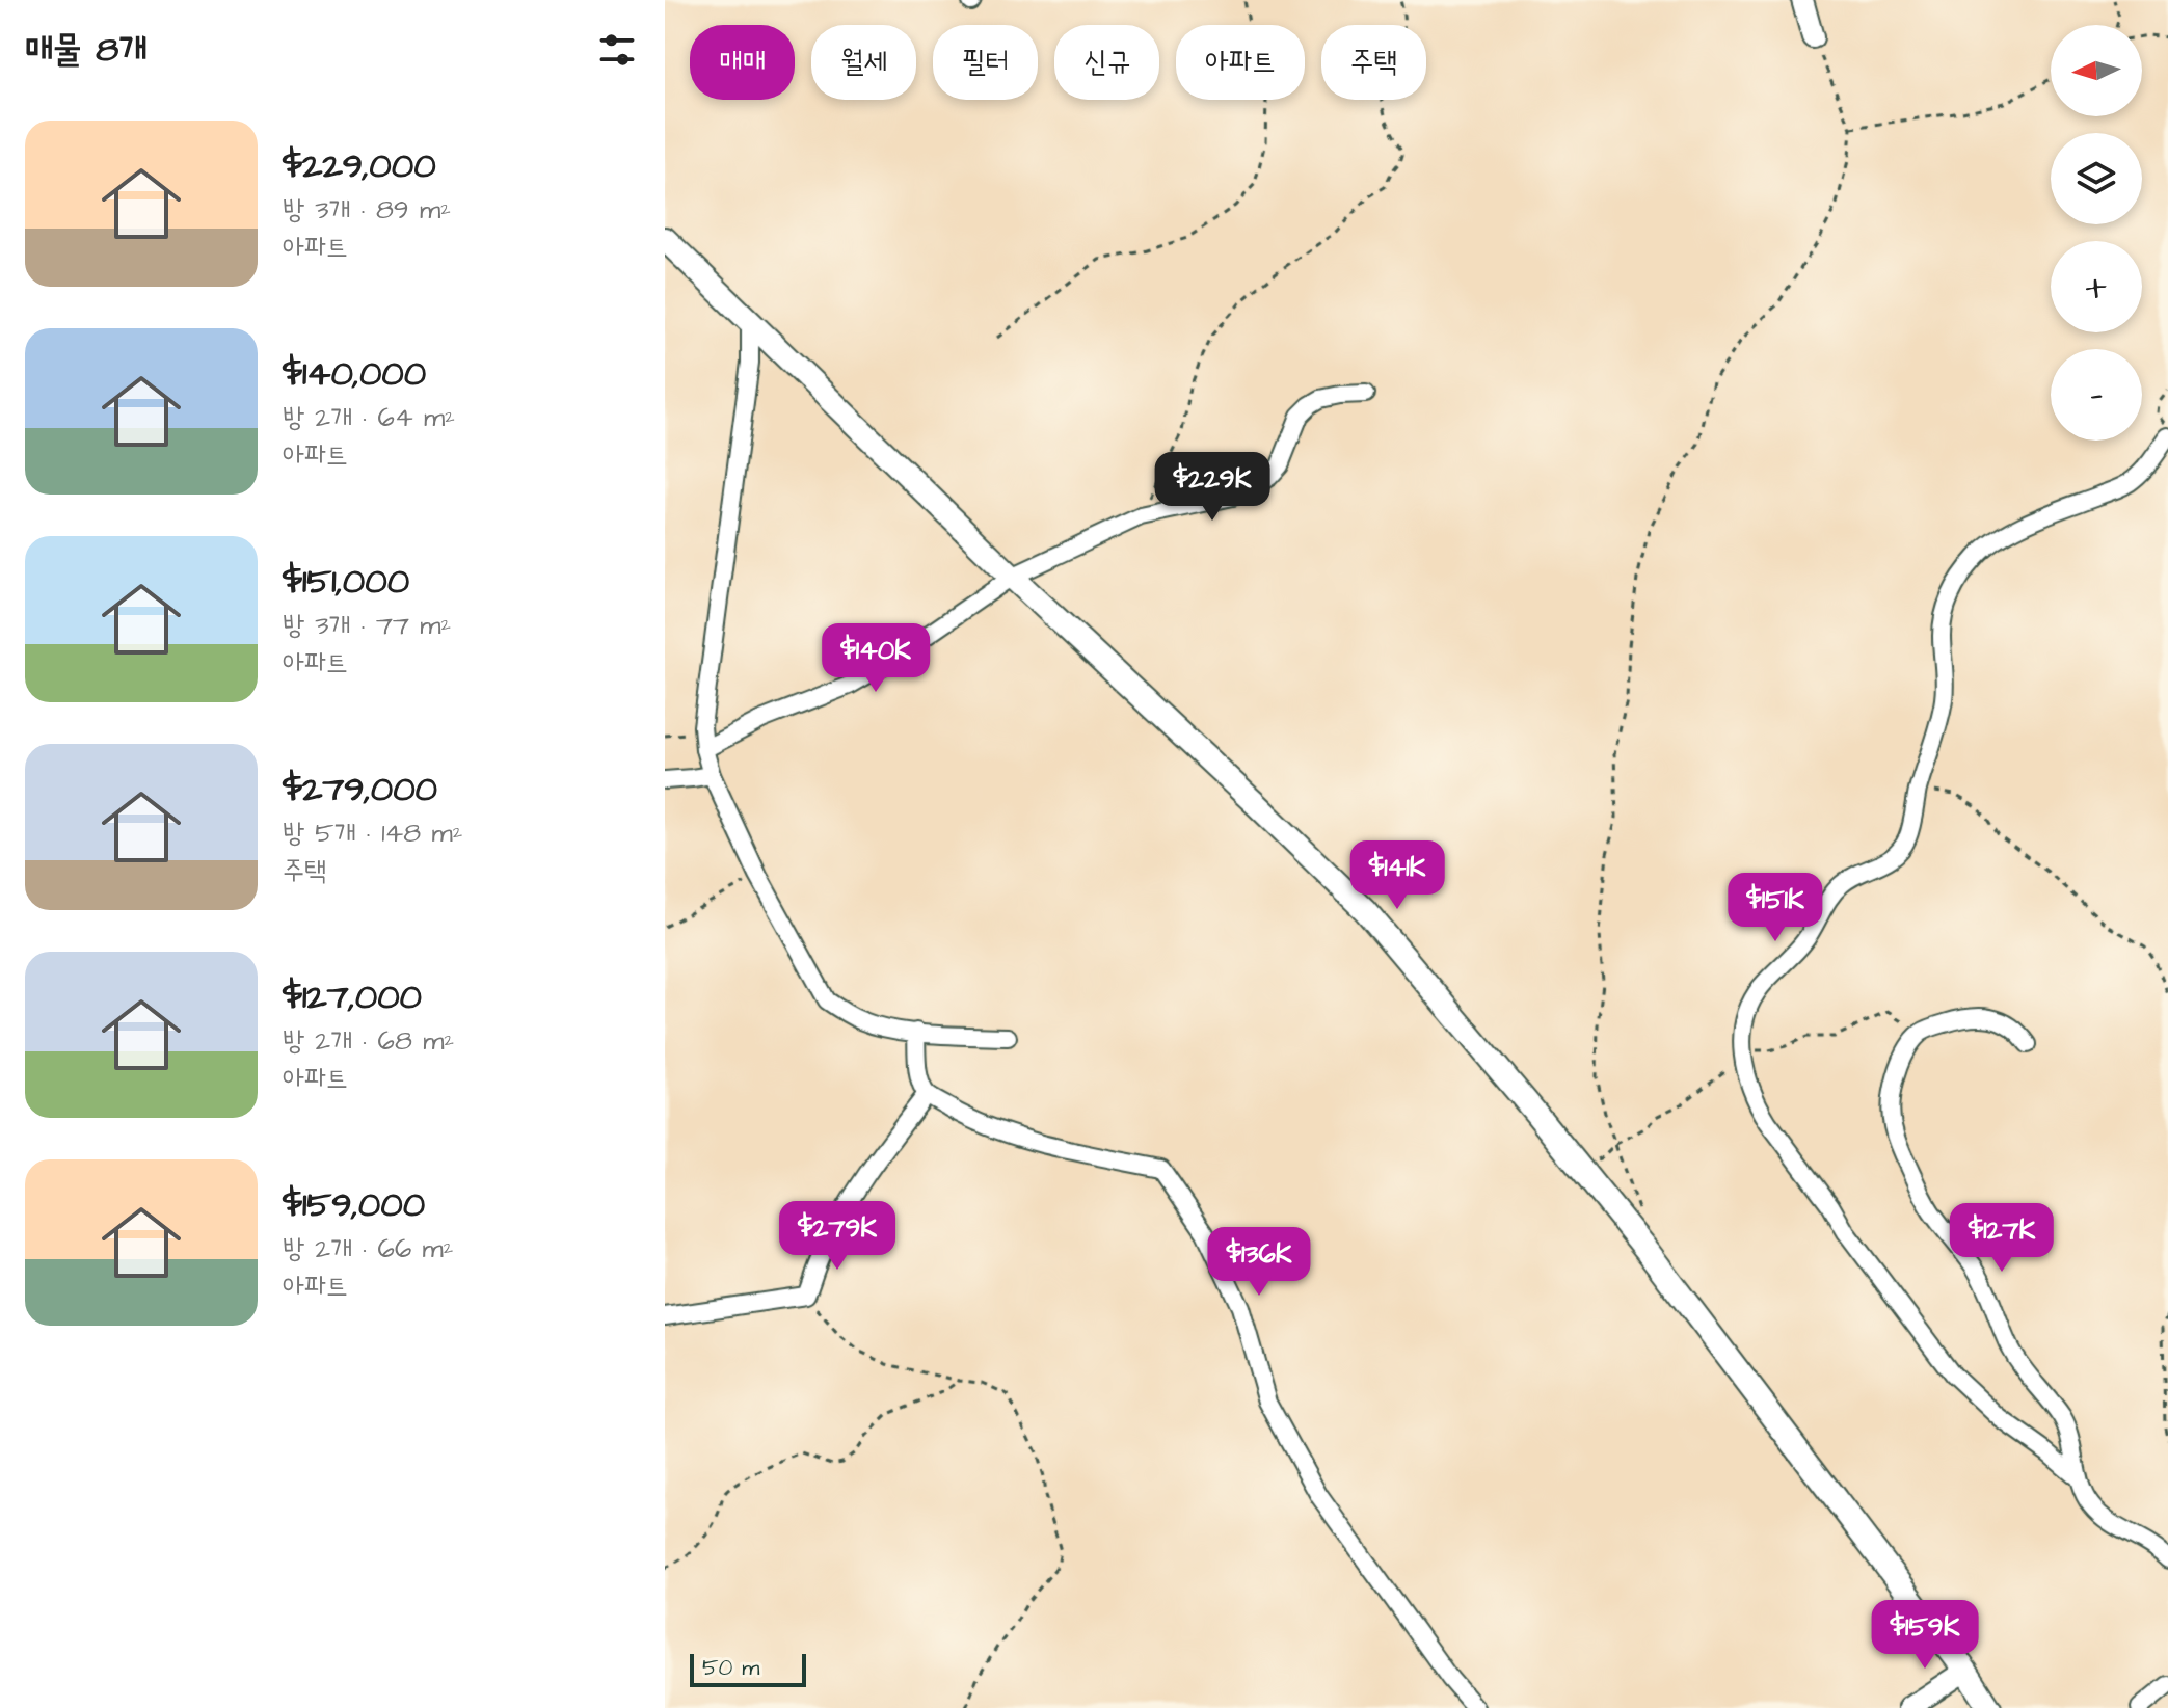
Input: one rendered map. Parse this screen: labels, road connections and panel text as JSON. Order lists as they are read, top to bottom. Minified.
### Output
{"scale_bar":"50 m","north":"left","page":{"heading":"매물 8개","map_buttons":["+","−"],"chip":["매매","월세","필터","신규","아파트","주택"],"list":[{"name":"$229,000","note":"방 3개 · 89 m² · 아파트"},{"name":"$140,000","note":"방 2개 · 64 m² · 아파트"},{"name":"$151,000","note":"방 3개 · 77 m² · 아파트"},{"name":"$279,000","note":"방 5개 · 148 m² · 주택"},{"name":"$127,000","note":"방 2개 · 68 m² · 아파트"},{"name":"$159,000","note":"방 2개 · 66 m² · 아파트"}],"price":["$229K","$140K","$141K","$151K","$279K","$127K","$136K","$159K"],"scale":"50 m"}}
